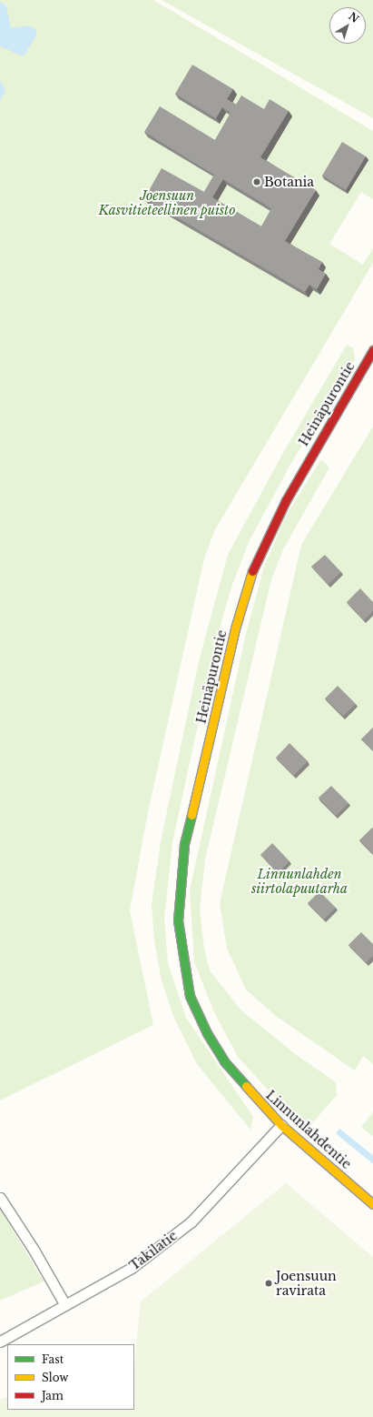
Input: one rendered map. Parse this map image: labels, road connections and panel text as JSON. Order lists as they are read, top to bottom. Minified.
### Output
{"streets":{"street":["Heinäpurontie","Linnunlahdentie"],"lane":["Takilatie"]},"crossings":[["Heinäpurontie","Linnunlahdentie"],["Linnunlahdentie","Takilatie"]],"parks":["Joensuun Kasvitieteellinen puisto","Linnunlahden siirtolapuutarha"],"places":["Botania","Joensuun ravirata"],"legend":["Fast","Slow","Jam"],"north":"top right"}
